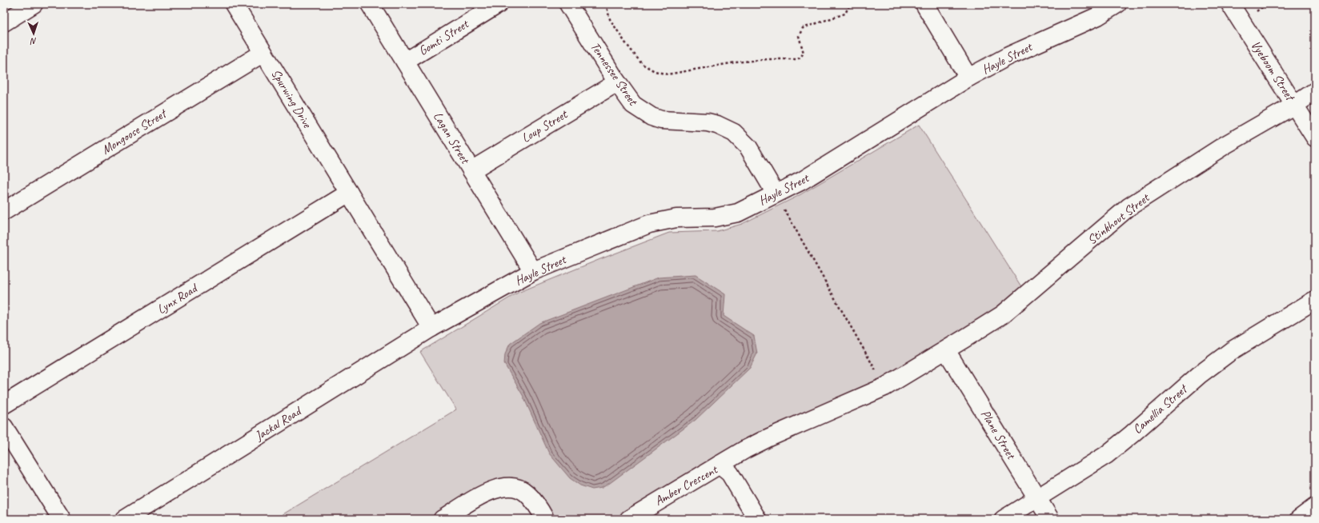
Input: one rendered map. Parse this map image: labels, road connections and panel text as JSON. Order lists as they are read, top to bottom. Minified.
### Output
{"streets":{"street":["Gomti Street","Hayle Street","Vyeboom Street","Tennessee Street","Spurwing Drive","Loup Street","Mongoose Street","Lagan Street","Stinkhout Street","Lynx Road","Camellia Street","Jackal Road","Plane Street","Amber Crescent"]},"crossings":[["Gomti Street","Lagan Street"],["Hayle Street","Tennessee Street"],["Hayle Street","Spurwing Drive"],["Hayle Street","Lagan Street"],["Hayle Street","Jackal Road"],["Vyeboom Street","Stinkhout Street"],["Tennessee Street","Loup Street"],["Spurwing Drive","Mongoose Street"],["Spurwing Drive","Lynx Road"],["Spurwing Drive","Jackal Road"],["Loup Street","Lagan Street"],["Stinkhout Street","Plane Street"],["Stinkhout Street","Amber Crescent"],["Camellia Street","Plane Street"]],"north":"bottom"}
